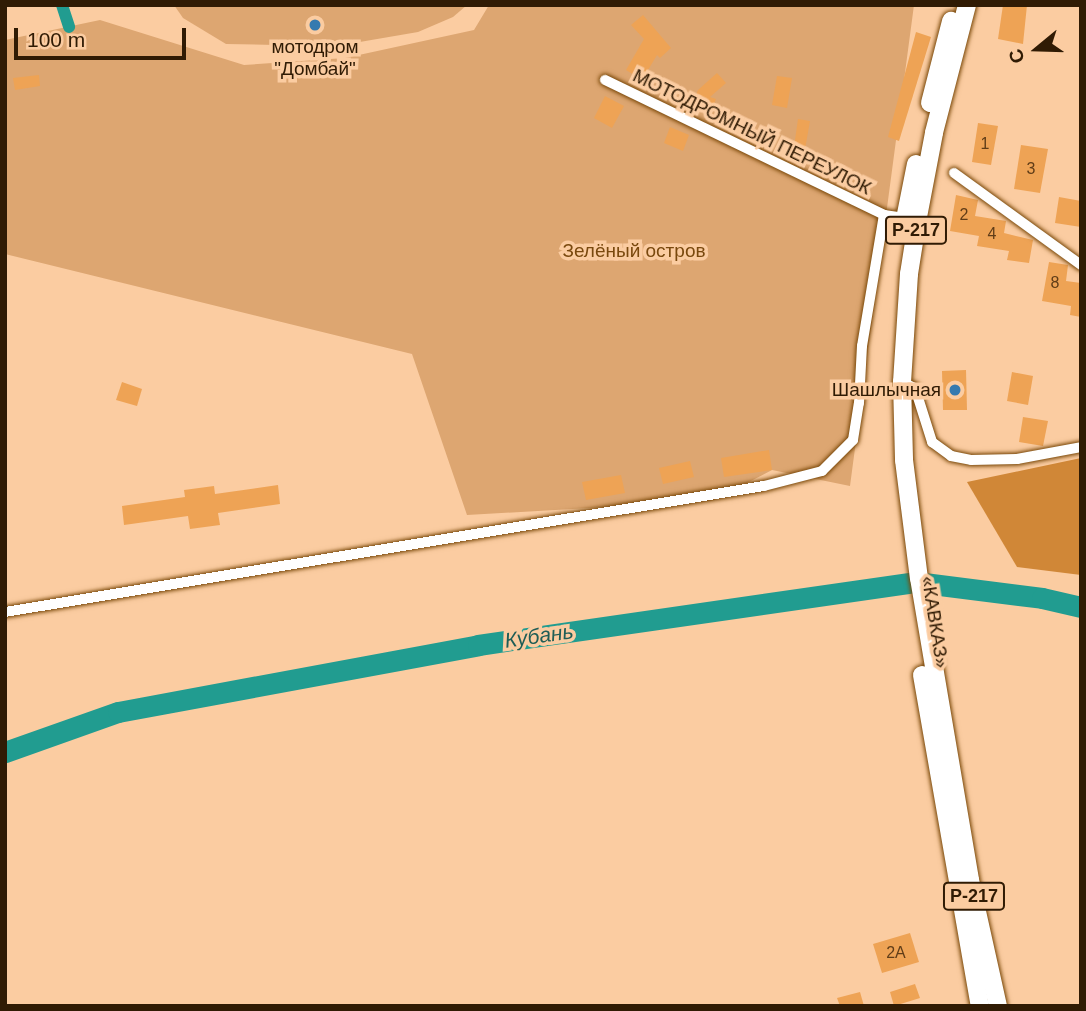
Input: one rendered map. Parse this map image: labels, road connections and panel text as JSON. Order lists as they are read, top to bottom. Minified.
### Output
{"streets":{"highway":["Р-217","«КАВКАЗ»"],"street":["МОТОДРОМНЫЙ ПЕРЕУЛОК"]},"crossings":[["МОТОДРОМНЫЙ ПЕРЕУЛОК","Р-217"],["Р-217","«КАВКАЗ»"]],"water":["Кубань"],"parks":["Зелёный остров"],"places":["мотодром \"Домбай\"","Шашлычная"],"house_numbers":["1","3","2","4","8","2А"],"scale_bar":"100 m","north":"left"}
